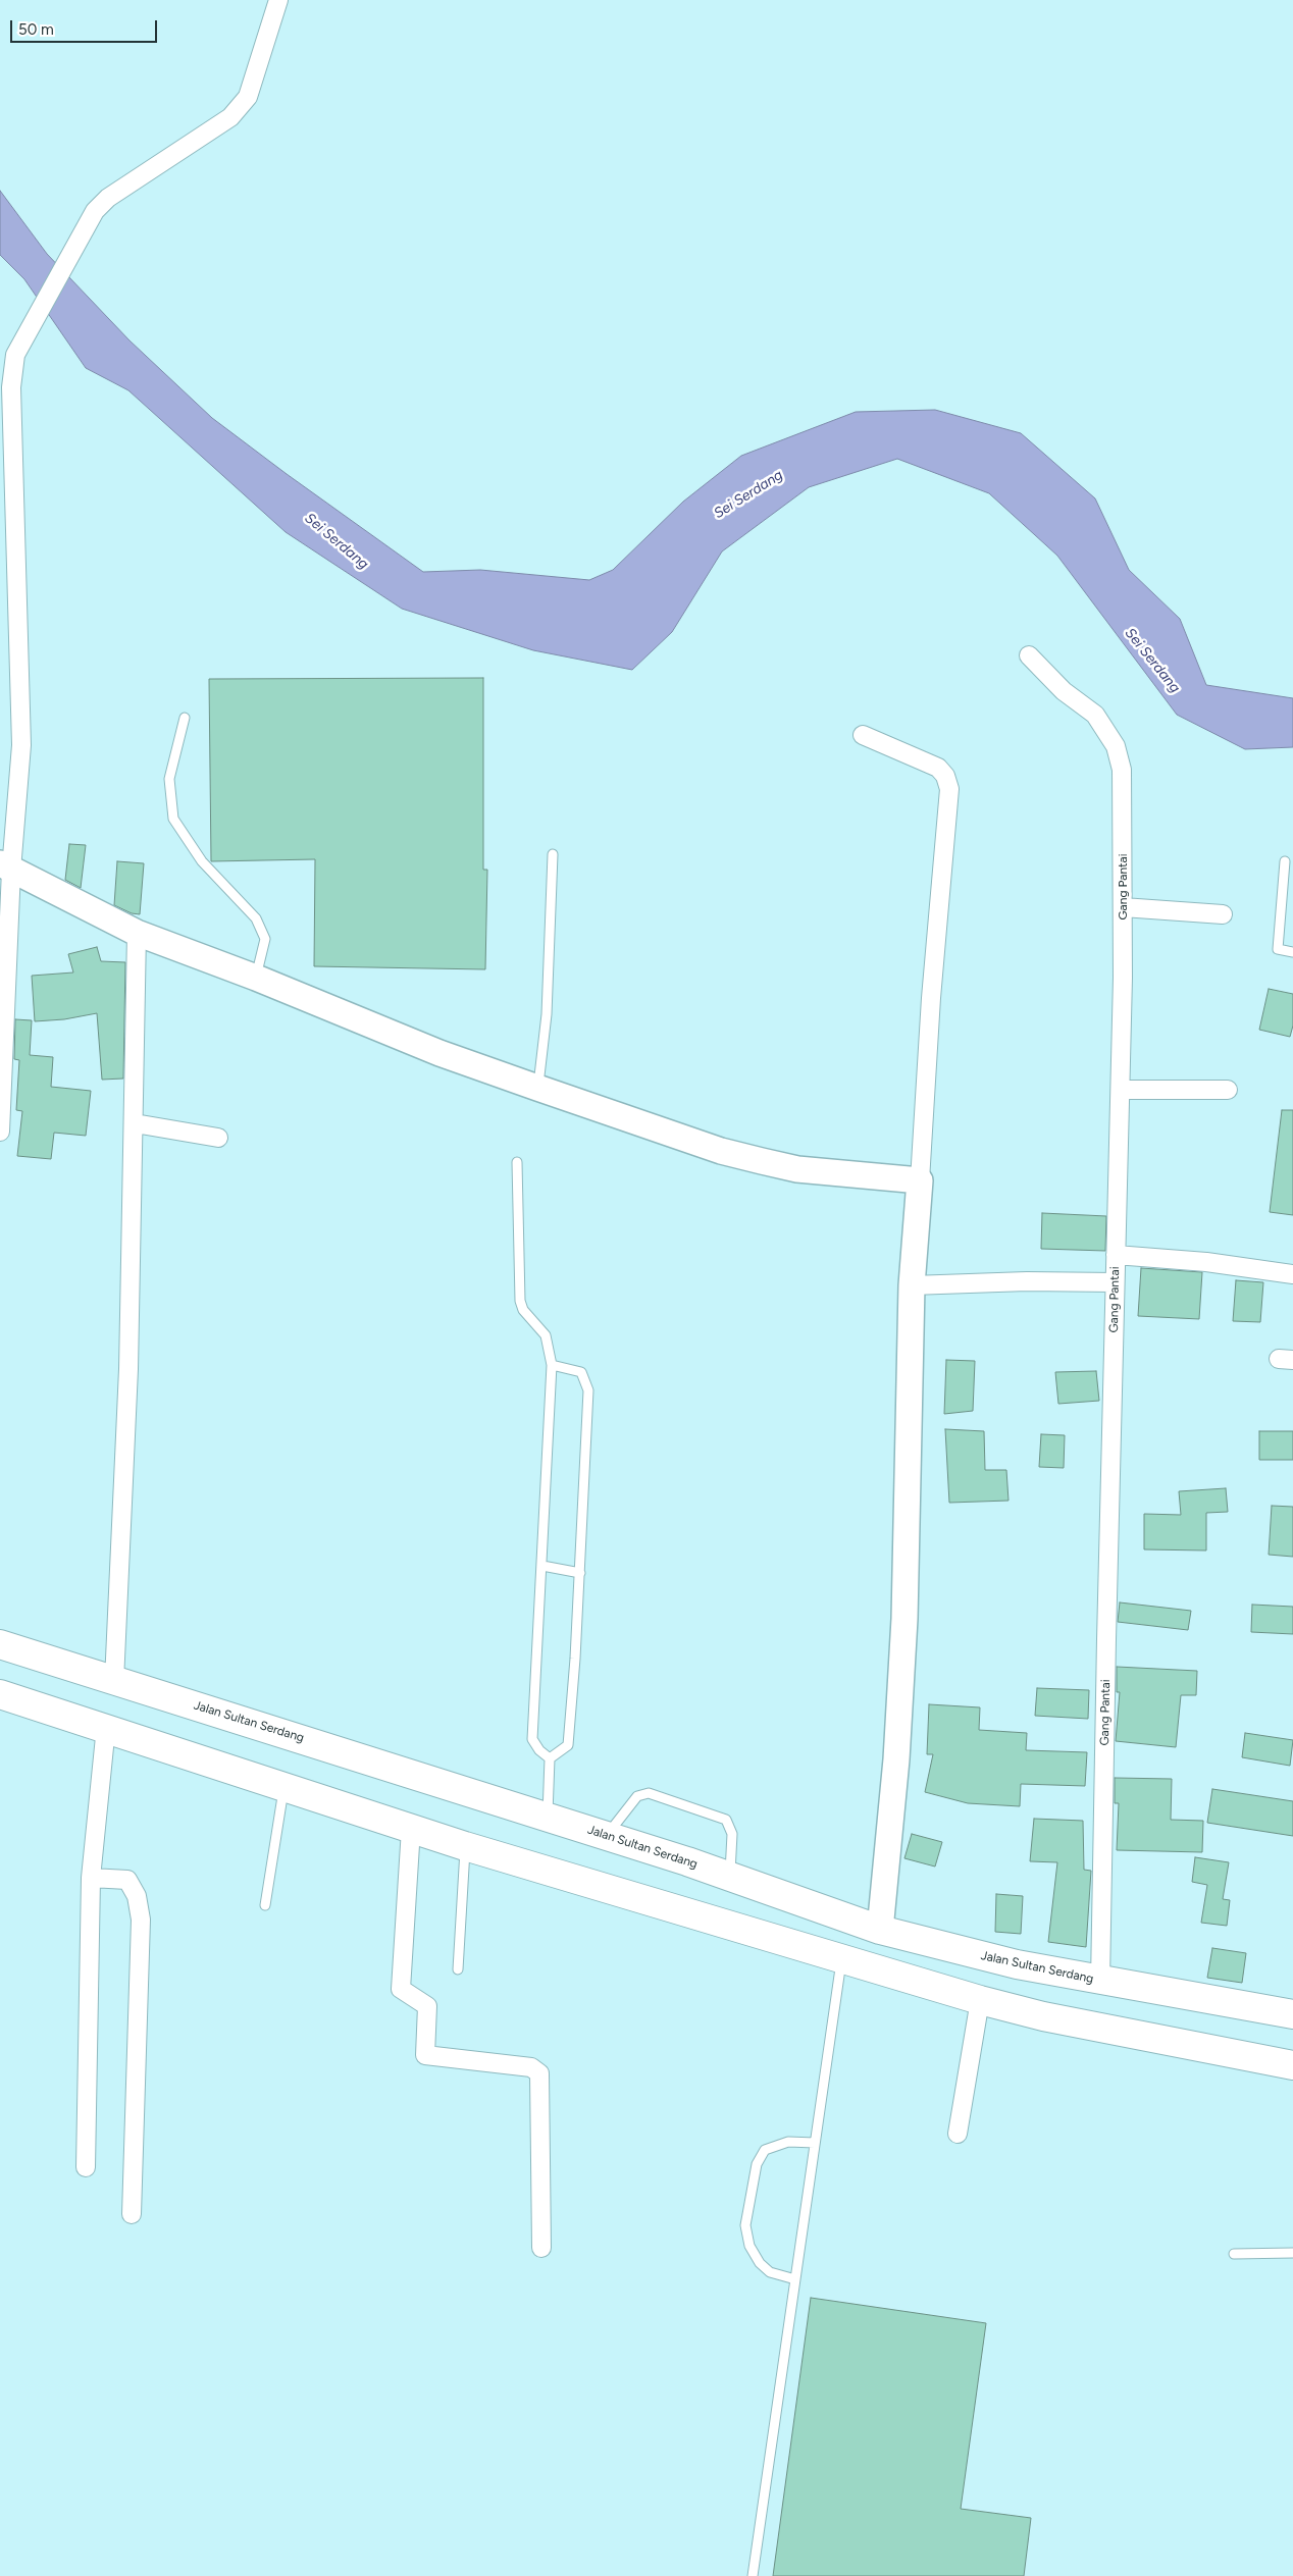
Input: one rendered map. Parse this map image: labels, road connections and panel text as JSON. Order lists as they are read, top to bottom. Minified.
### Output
{"streets":{"highway":["Jalan Sultan Serdang"],"street":["Gang Pantai"]},"crossings":[["Gang Pantai","Jalan Sultan Serdang"]],"water":["Sei Serdang"],"scale_bar":"50 m"}
